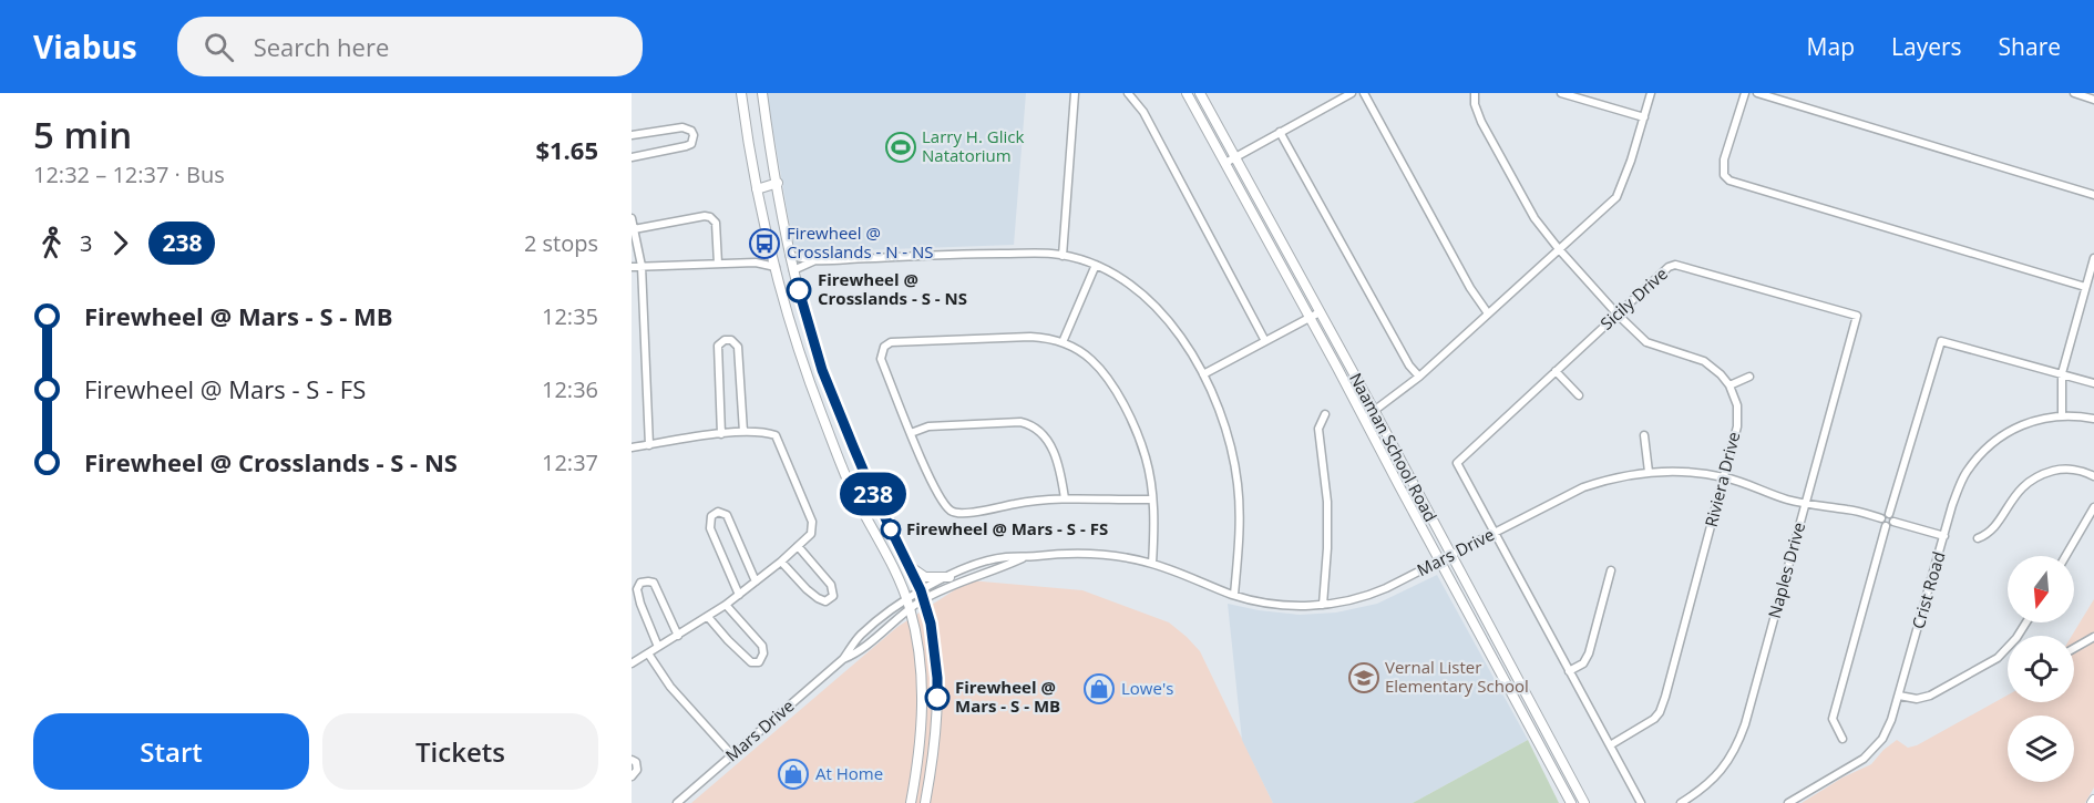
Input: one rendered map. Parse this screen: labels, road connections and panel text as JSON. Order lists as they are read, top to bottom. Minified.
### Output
{"streets":{"main road":["Naaman School Road"],"street":["Sicily Drive","Riviera Drive","Mars Drive","Naples Drive","Crist Road"]},"crossings":[["Sicily Drive","Mars Drive"],["Sicily Drive","Naples Drive"],["Naaman School Road","Mars Drive"],["Riviera Drive","Mars Drive"],["Mars Drive","Naples Drive"]],"places":{"sports":["Larry H. Glick Natatorium"],"bus stop":["Firewheel @ Crosslands - N - NS"],"other":["Firewheel @ Crosslands - S - NS","Firewheel @ Mars - S - FS","Firewheel @ Mars - S - MB"],"school or university":["Vernal Lister Elementary School"],"shop":["Lowe's","At Home"]},"lines":["bus line 238"],"north":"bottom","page":{"header":"Viabus","search":"Search here","nav":["Map","Layers","Share"],"heading":["5 min","12:32 – 12:37 · Bus","$1.65"],"on_map":"238","legs":["3","238","2 stops"],"list":[{"name":"Firewheel @ Mars - S - MB","value":"12:35"},{"name":"Firewheel @ Mars - S - FS","value":"12:36"},{"name":"Firewheel @ Crosslands - S - NS","value":"12:37"}],"buttons":["Start","Tickets"]}}
